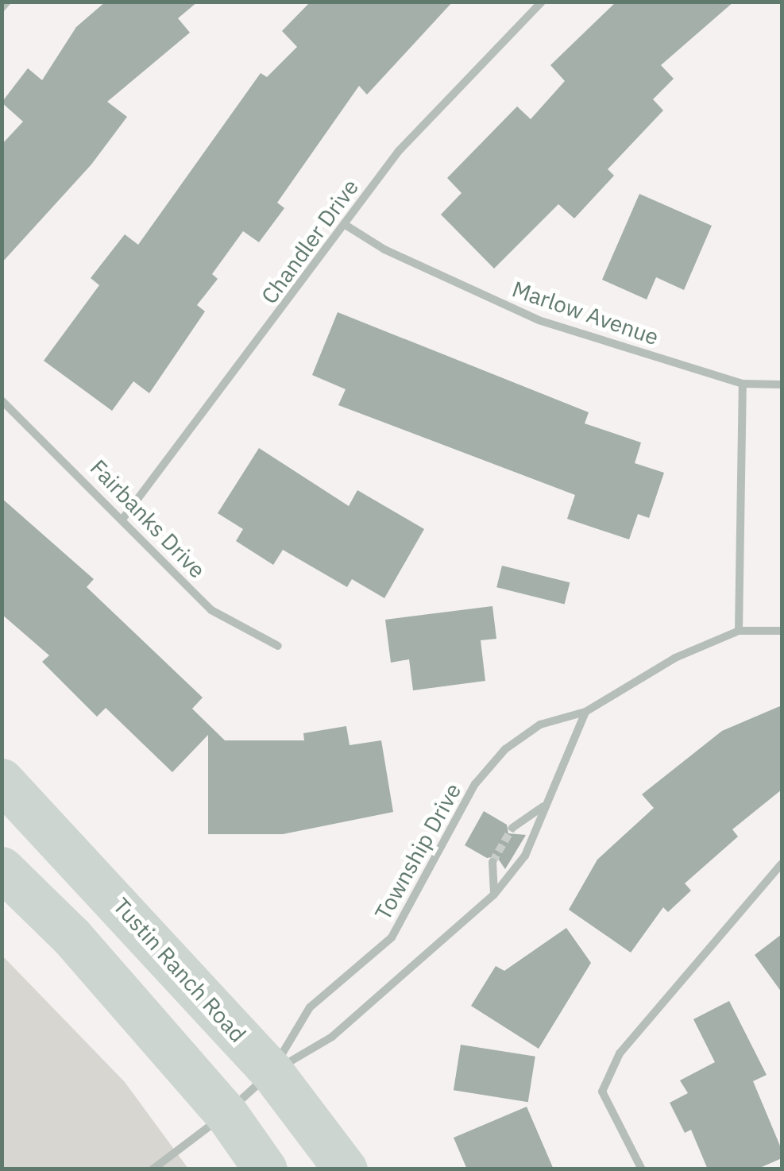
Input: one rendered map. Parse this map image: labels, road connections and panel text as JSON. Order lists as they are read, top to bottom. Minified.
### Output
{"streets":{"main road":["Tustin Ranch Road"],"street":["Chandler Drive","Marlow Avenue","Fairbanks Drive","Township Drive"]},"crossings":[["Chandler Drive","Marlow Avenue"],["Chandler Drive","Fairbanks Drive"],["Township Drive","Tustin Ranch Road"]]}
